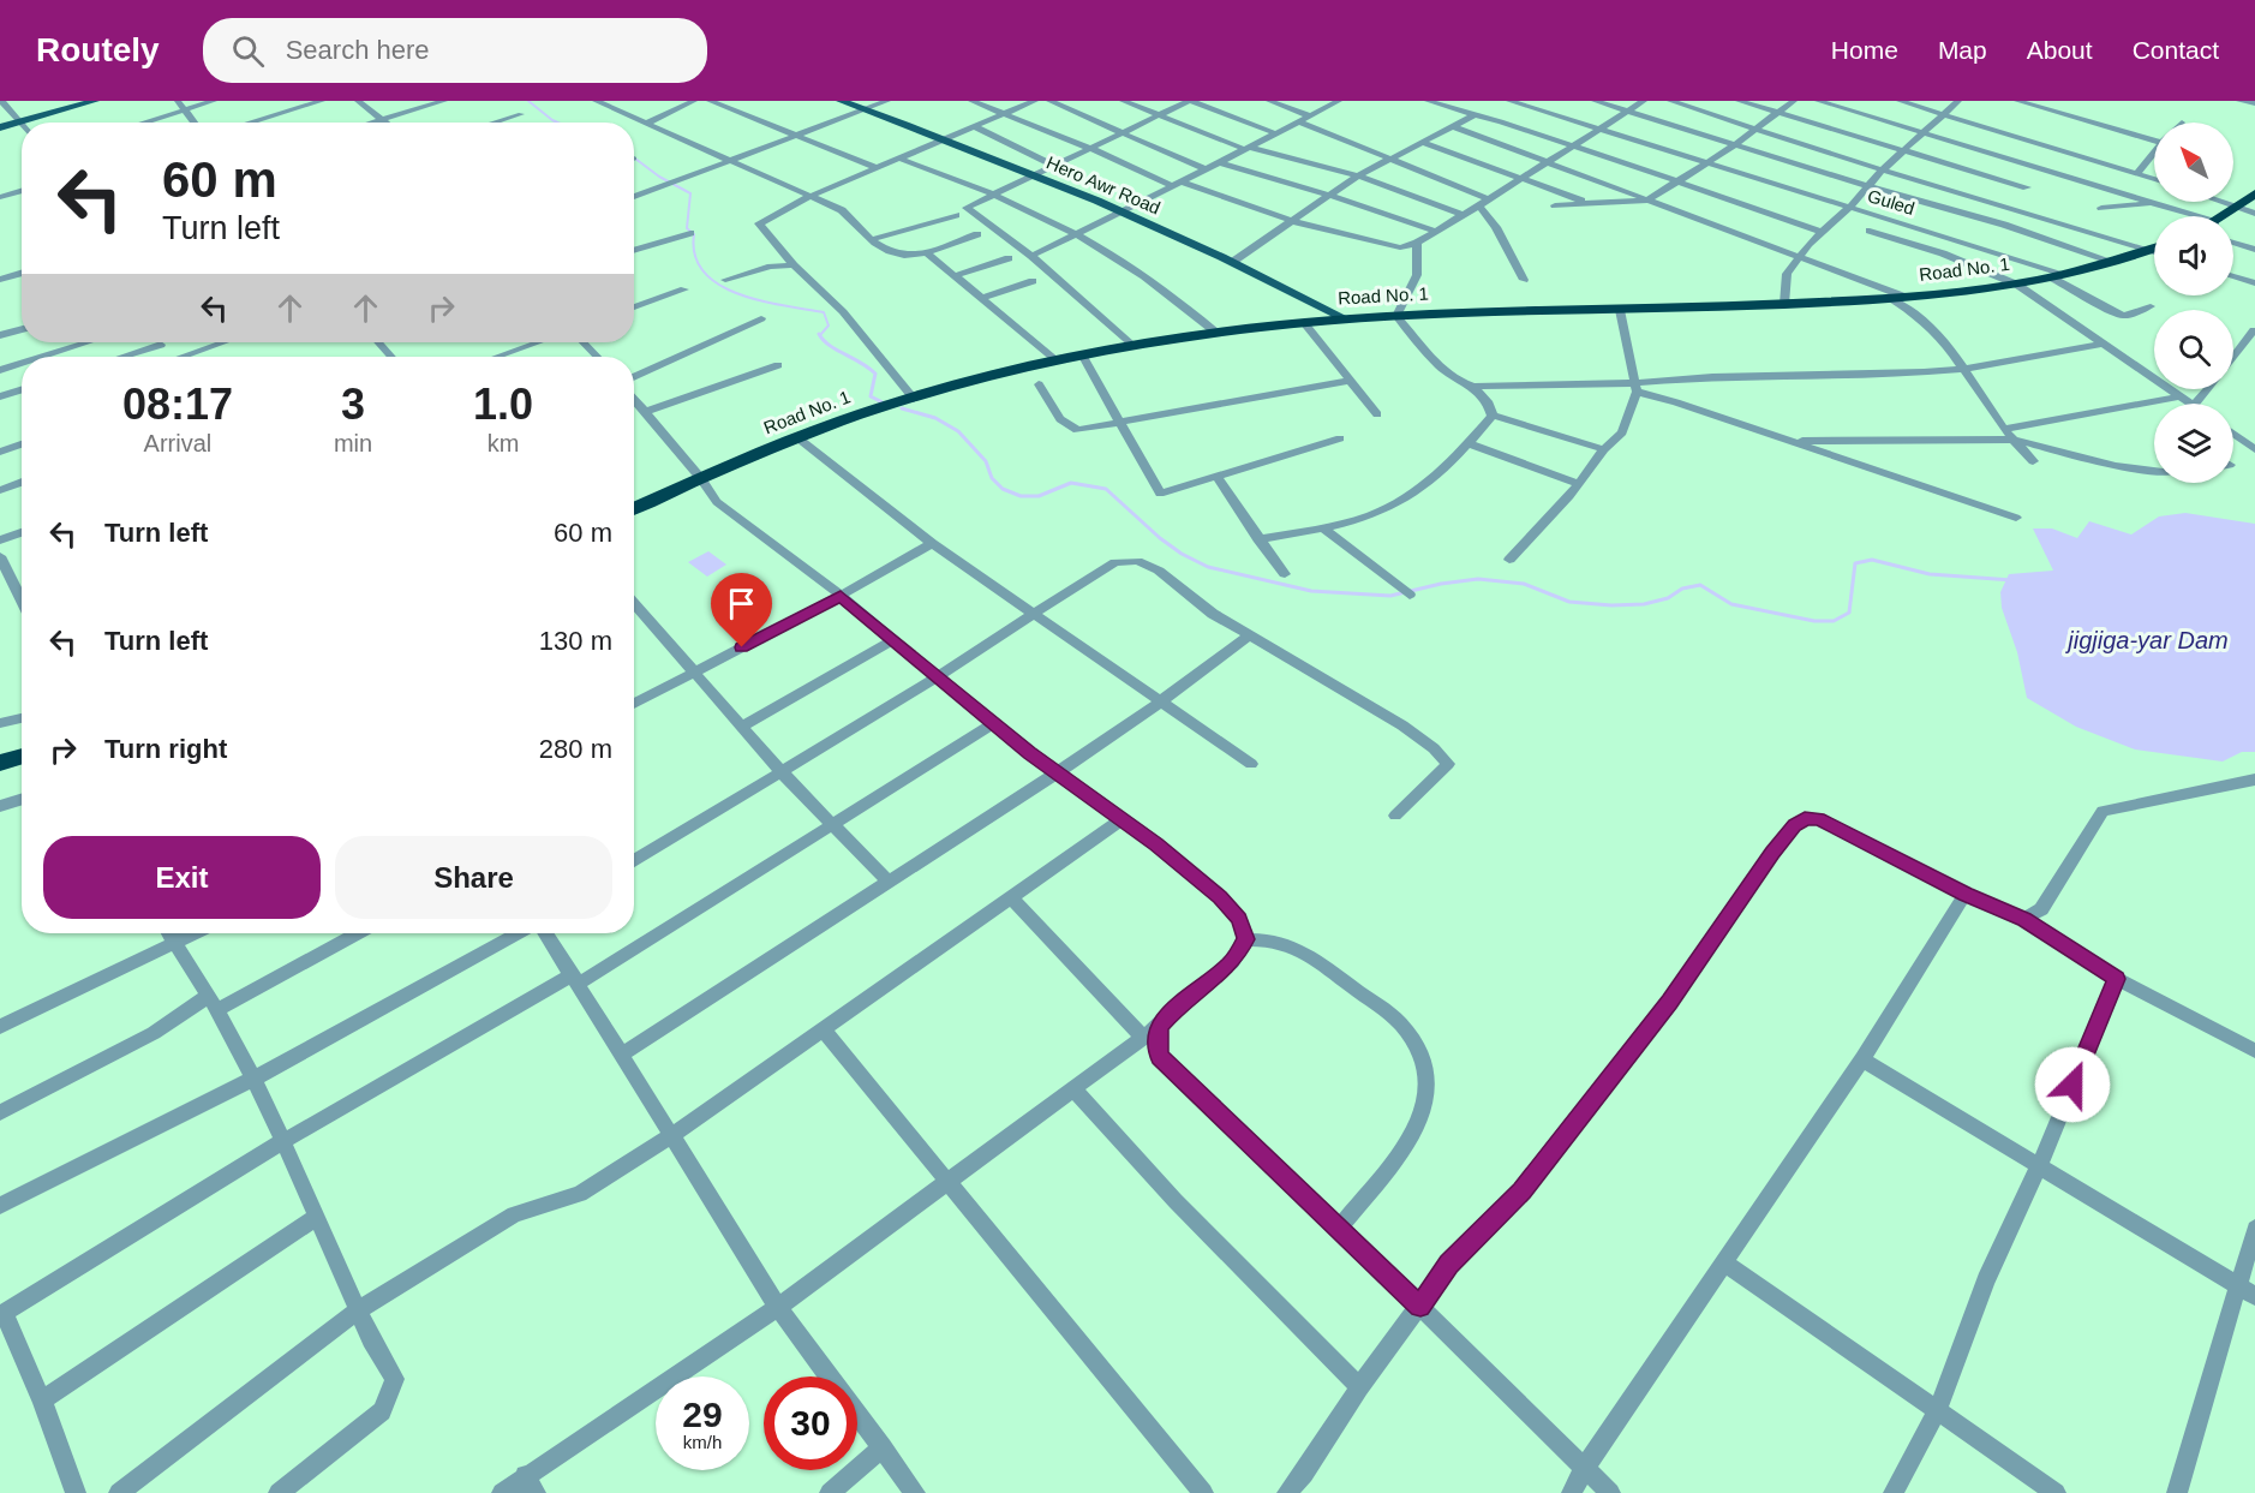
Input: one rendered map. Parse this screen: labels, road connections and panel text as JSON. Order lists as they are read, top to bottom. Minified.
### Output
{"streets":{"highway":["Road No. 1"],"main road":["Hero Awr Road"],"street":["Guled"]},"crossings":[["Hero Awr Road","Road No. 1"],["Guled","Road No. 1"]],"water":["jigjiga-yar Dam"],"north":"top left","page":{"header":"Routely","search":"Search here","nav":["Home","Map","About","Contact"],"turn":["60 m","Turn left"],"eta":["08:17","Arrival","3","min","1.0","km"],"list":[{"name":"Turn left","value":"60 m"},{"name":"Turn left","value":"130 m"},{"name":"Turn right","value":"280 m"}],"buttons":["Exit","Share"],"speed":"29 km/h","limit":"30"}}
